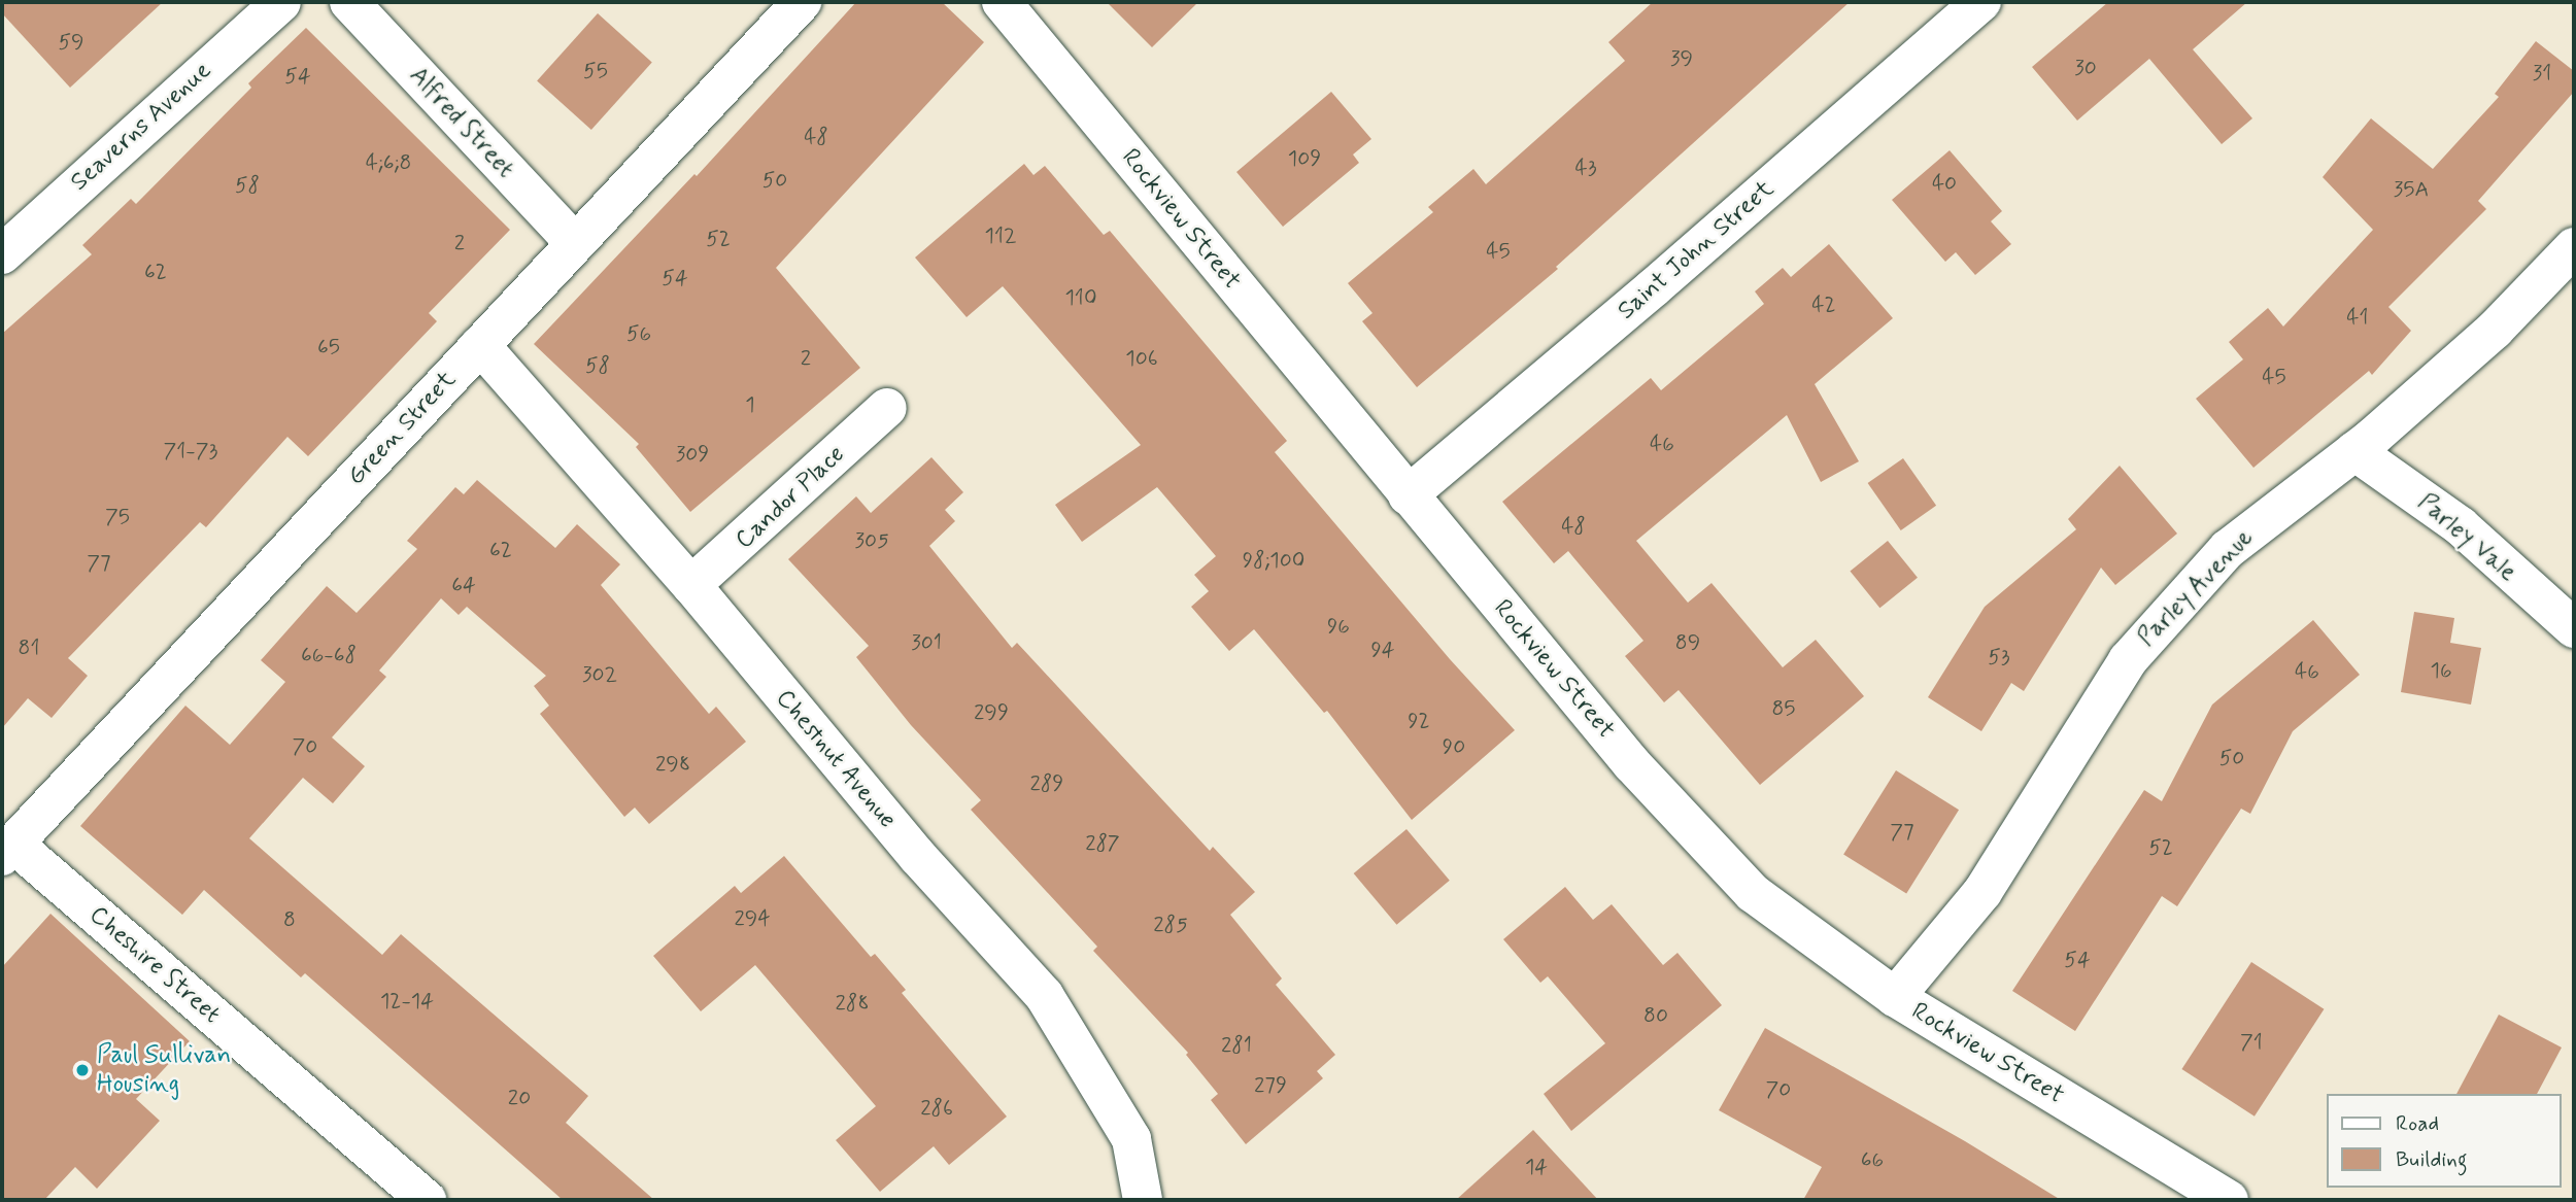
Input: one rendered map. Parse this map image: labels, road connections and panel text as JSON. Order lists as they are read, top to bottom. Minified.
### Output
{"streets":{"street":["Alfred Street","Seaverns Avenue","Rockview Street","Saint John Street","Green Street","Candor Place","Parley Vale","Parley Avenue","Chestnut Avenue","Cheshire Street"]},"crossings":[["Alfred Street","Green Street"],["Rockview Street","Saint John Street"],["Rockview Street","Parley Avenue"],["Green Street","Chestnut Avenue"],["Green Street","Cheshire Street"],["Candor Place","Chestnut Avenue"],["Parley Vale","Parley Avenue"]],"places":["Paul Sullivan Housing"],"house_numbers":["59","39","30","55","31","54","48","109","4;6;8","43","50","40","58","35A","112","52","2","45","62","54","110","42","41","56","65","2","106","58","45","1","46","71-73","309","75","48","305","62","98;100","77","64","96","301","89","81","94","66-68","53","16","46","302","85","299","92","70","90","50","298","289","77","287","52","294","8","285","54","12-14","288","80","71","281","279","70","20","286","66","14"],"legend":["Road","Building"]}
